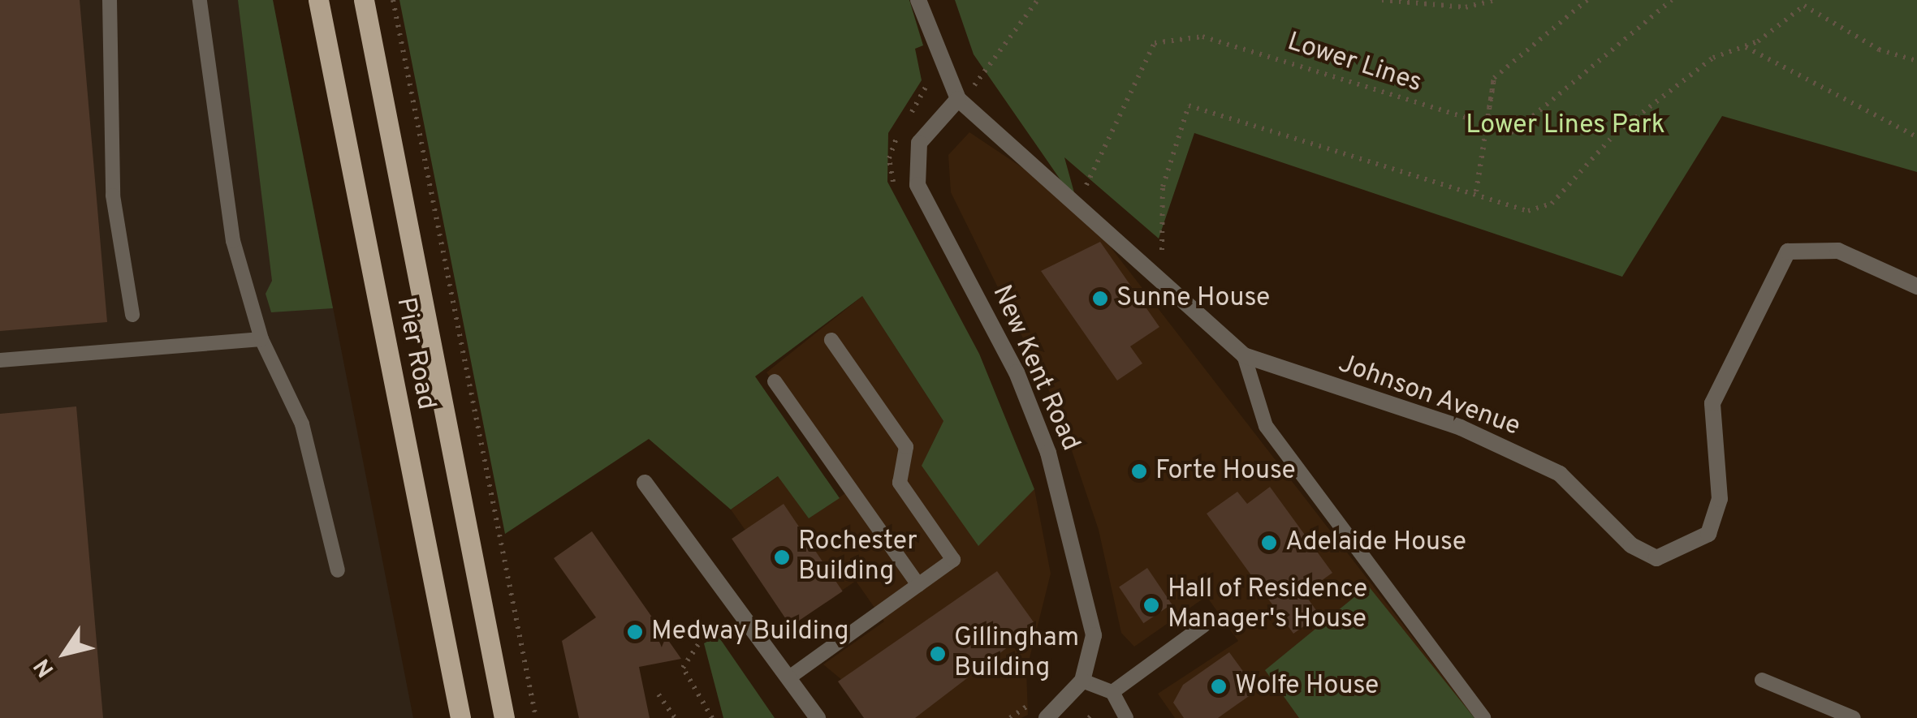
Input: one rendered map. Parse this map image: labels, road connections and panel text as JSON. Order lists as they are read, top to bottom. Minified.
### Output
{"streets":{"main road":["Pier Road"],"street":["New Kent Road","Johnson Avenue"],"path":["Lower Lines"]},"crossings":[["Lower Lines","Johnson Avenue"],["New Kent Road","Johnson Avenue"]],"parks":["Lower Lines Park"],"places":["Sunne House","Forte House","Adelaide House","Rochester Building","Hall of Residence Manager's House","Medway Building","Gillingham Building","Wolfe House"],"north":"bottom left"}
